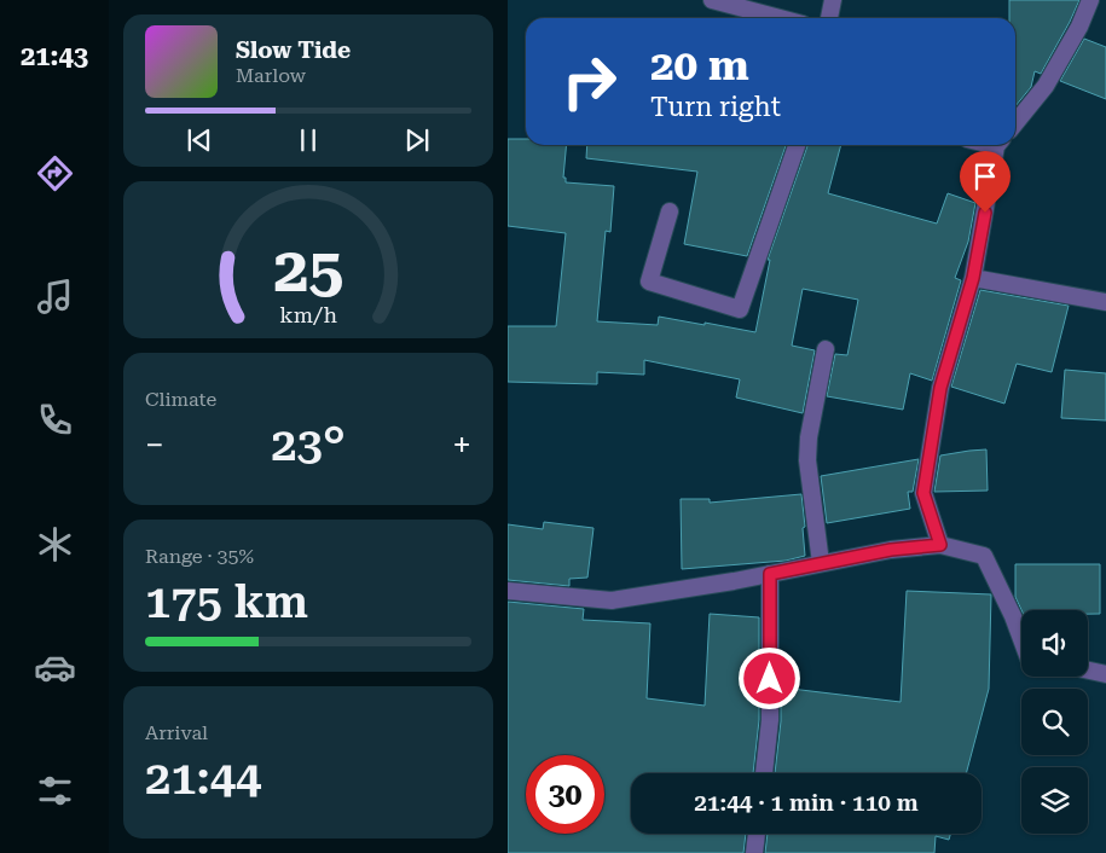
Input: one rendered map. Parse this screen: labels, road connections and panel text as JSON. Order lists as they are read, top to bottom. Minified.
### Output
{"page":{"tabs":"21:43","turn":["20 m","Turn right"],"song":["Slow Tide","Marlow"],"tile":["Climate",["Range · 35%","175 km"],["Arrival","21:44"]],"heat":["−","23°","+"],"limit":"30","trip":"21:44 · 1 min · 110 m","gauge":["25","km/h"]}}
